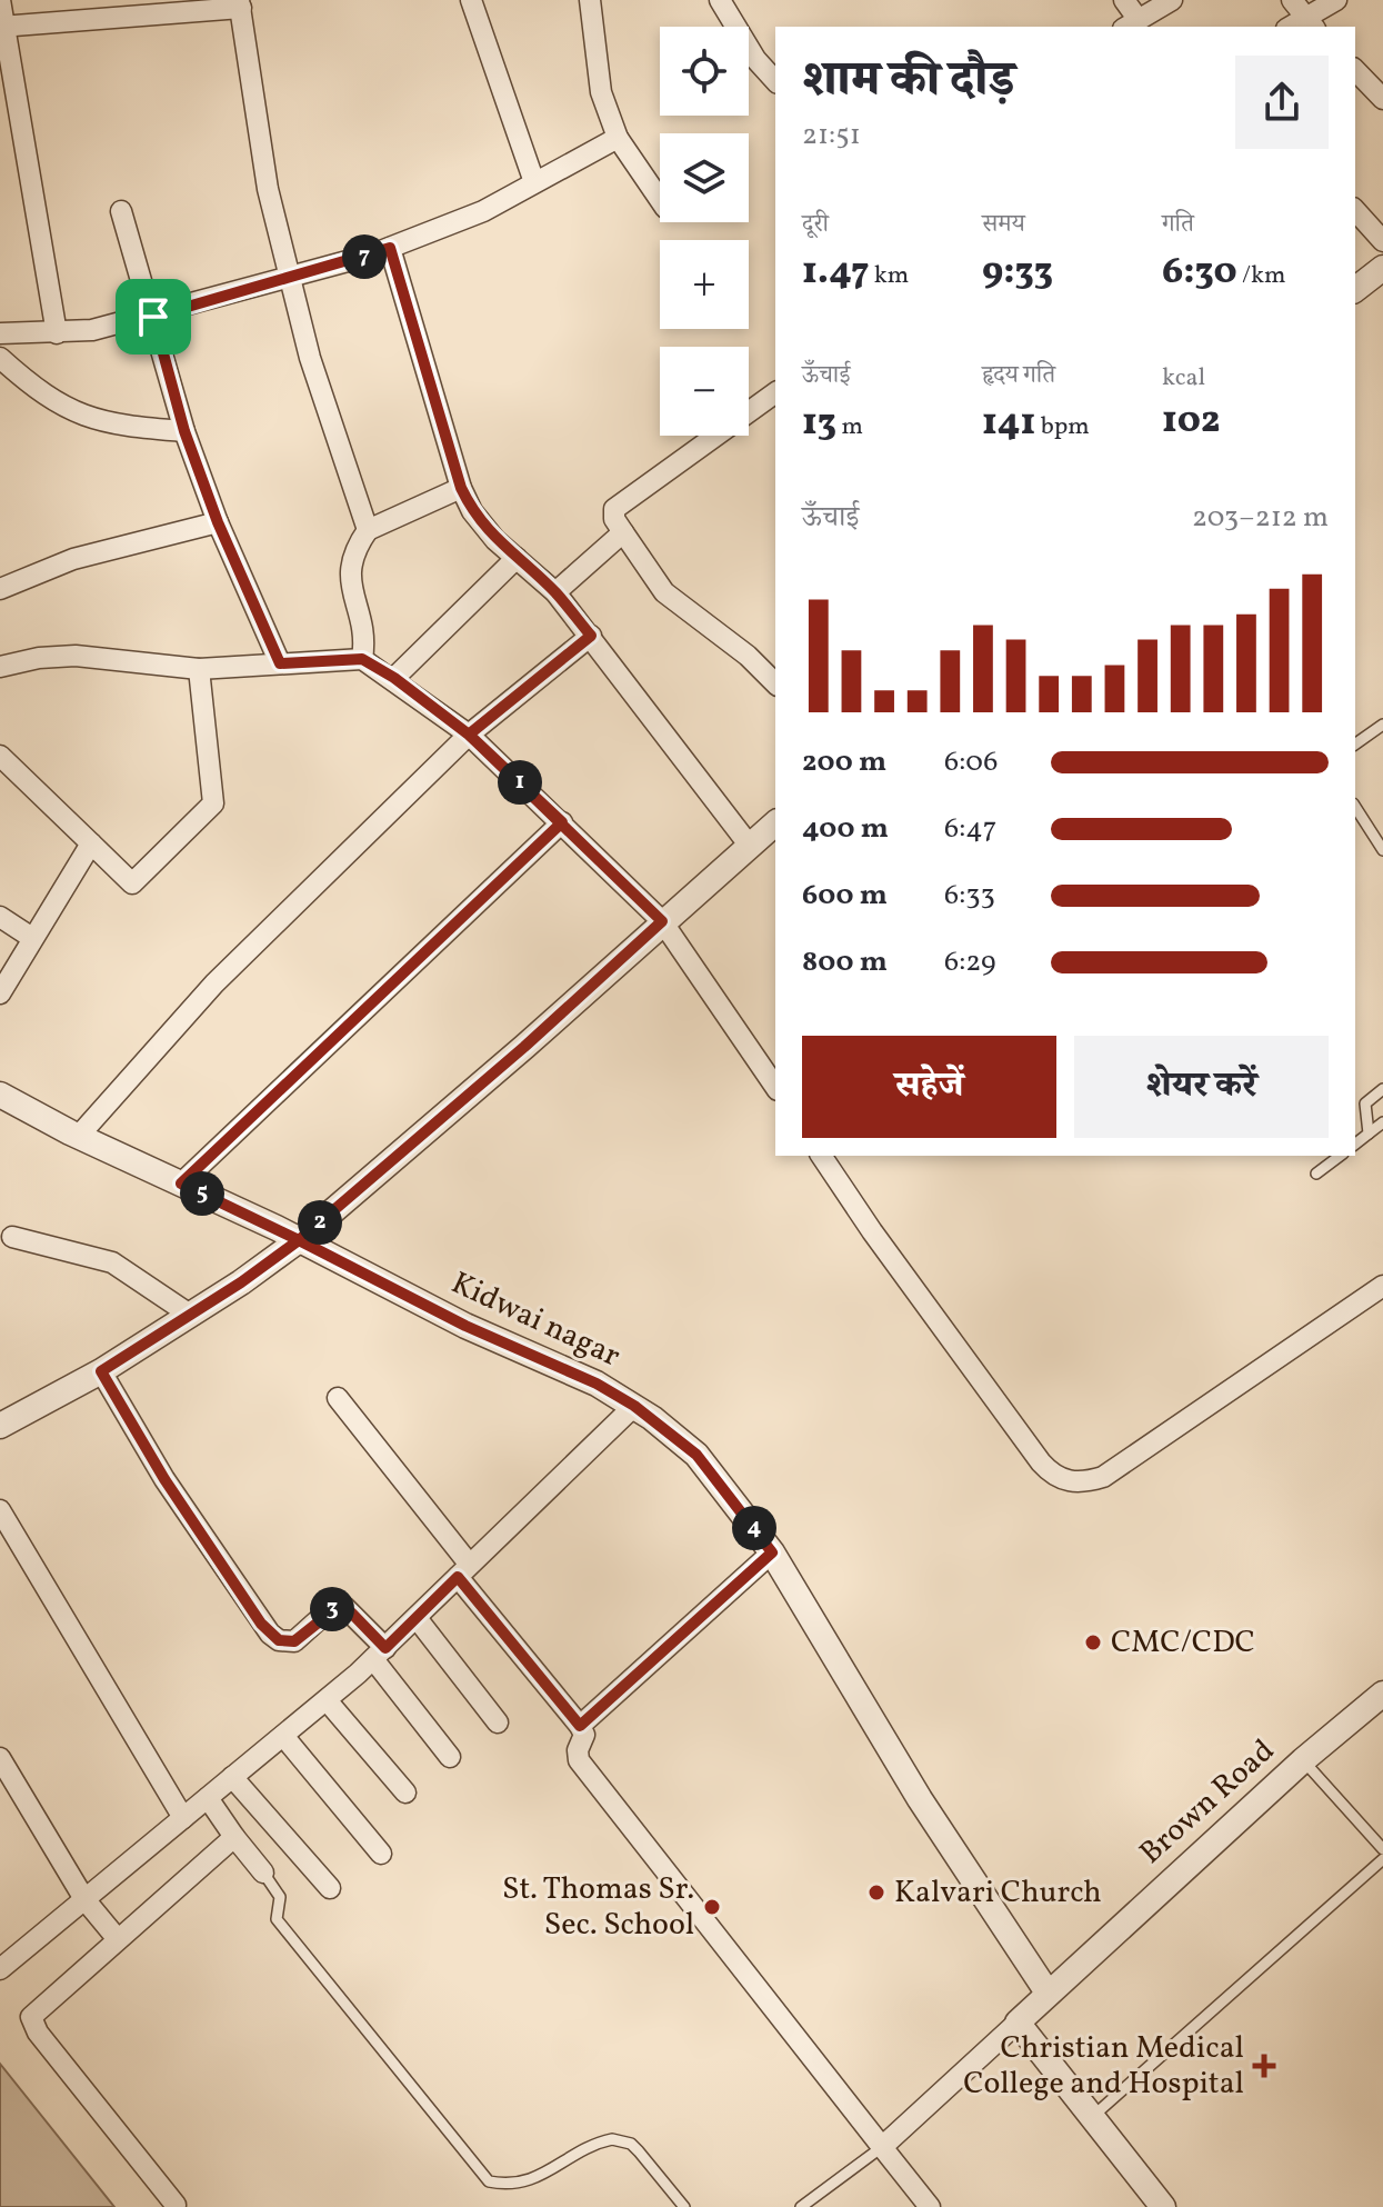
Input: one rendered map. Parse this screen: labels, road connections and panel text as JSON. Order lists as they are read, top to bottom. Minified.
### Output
{"streets":{"street":["Kidwai nagar","Brown Road"]},"crossings":[["Kidwai nagar","Brown Road"]],"places":{"other":["CMC/CDC","Kalvari Church","St. Thomas Sr. Sec. School"],"health":["Christian Medical College and Hospital"]},"page":{"map_buttons":["+","−"],"heading":["शाम की दौड़","21:51"],"stats":[["दूरी","1.47 km"],["समय","9:33"],["गति","6:30 /km"],["ऊँचाई","13 m"],["हृदय गति","141 bpm"],["kcal","102"]],"pins":["7","1","5","2","4","3"],"chart":["ऊँचाई","203–212 m"],"list":[{"name":"200 m","note":"6:06"},{"name":"400 m","note":"6:47"},{"name":"600 m","note":"6:33"},{"name":"800 m","note":"6:29"}],"buttons":["सहेजें","शेयर करें"]}}
